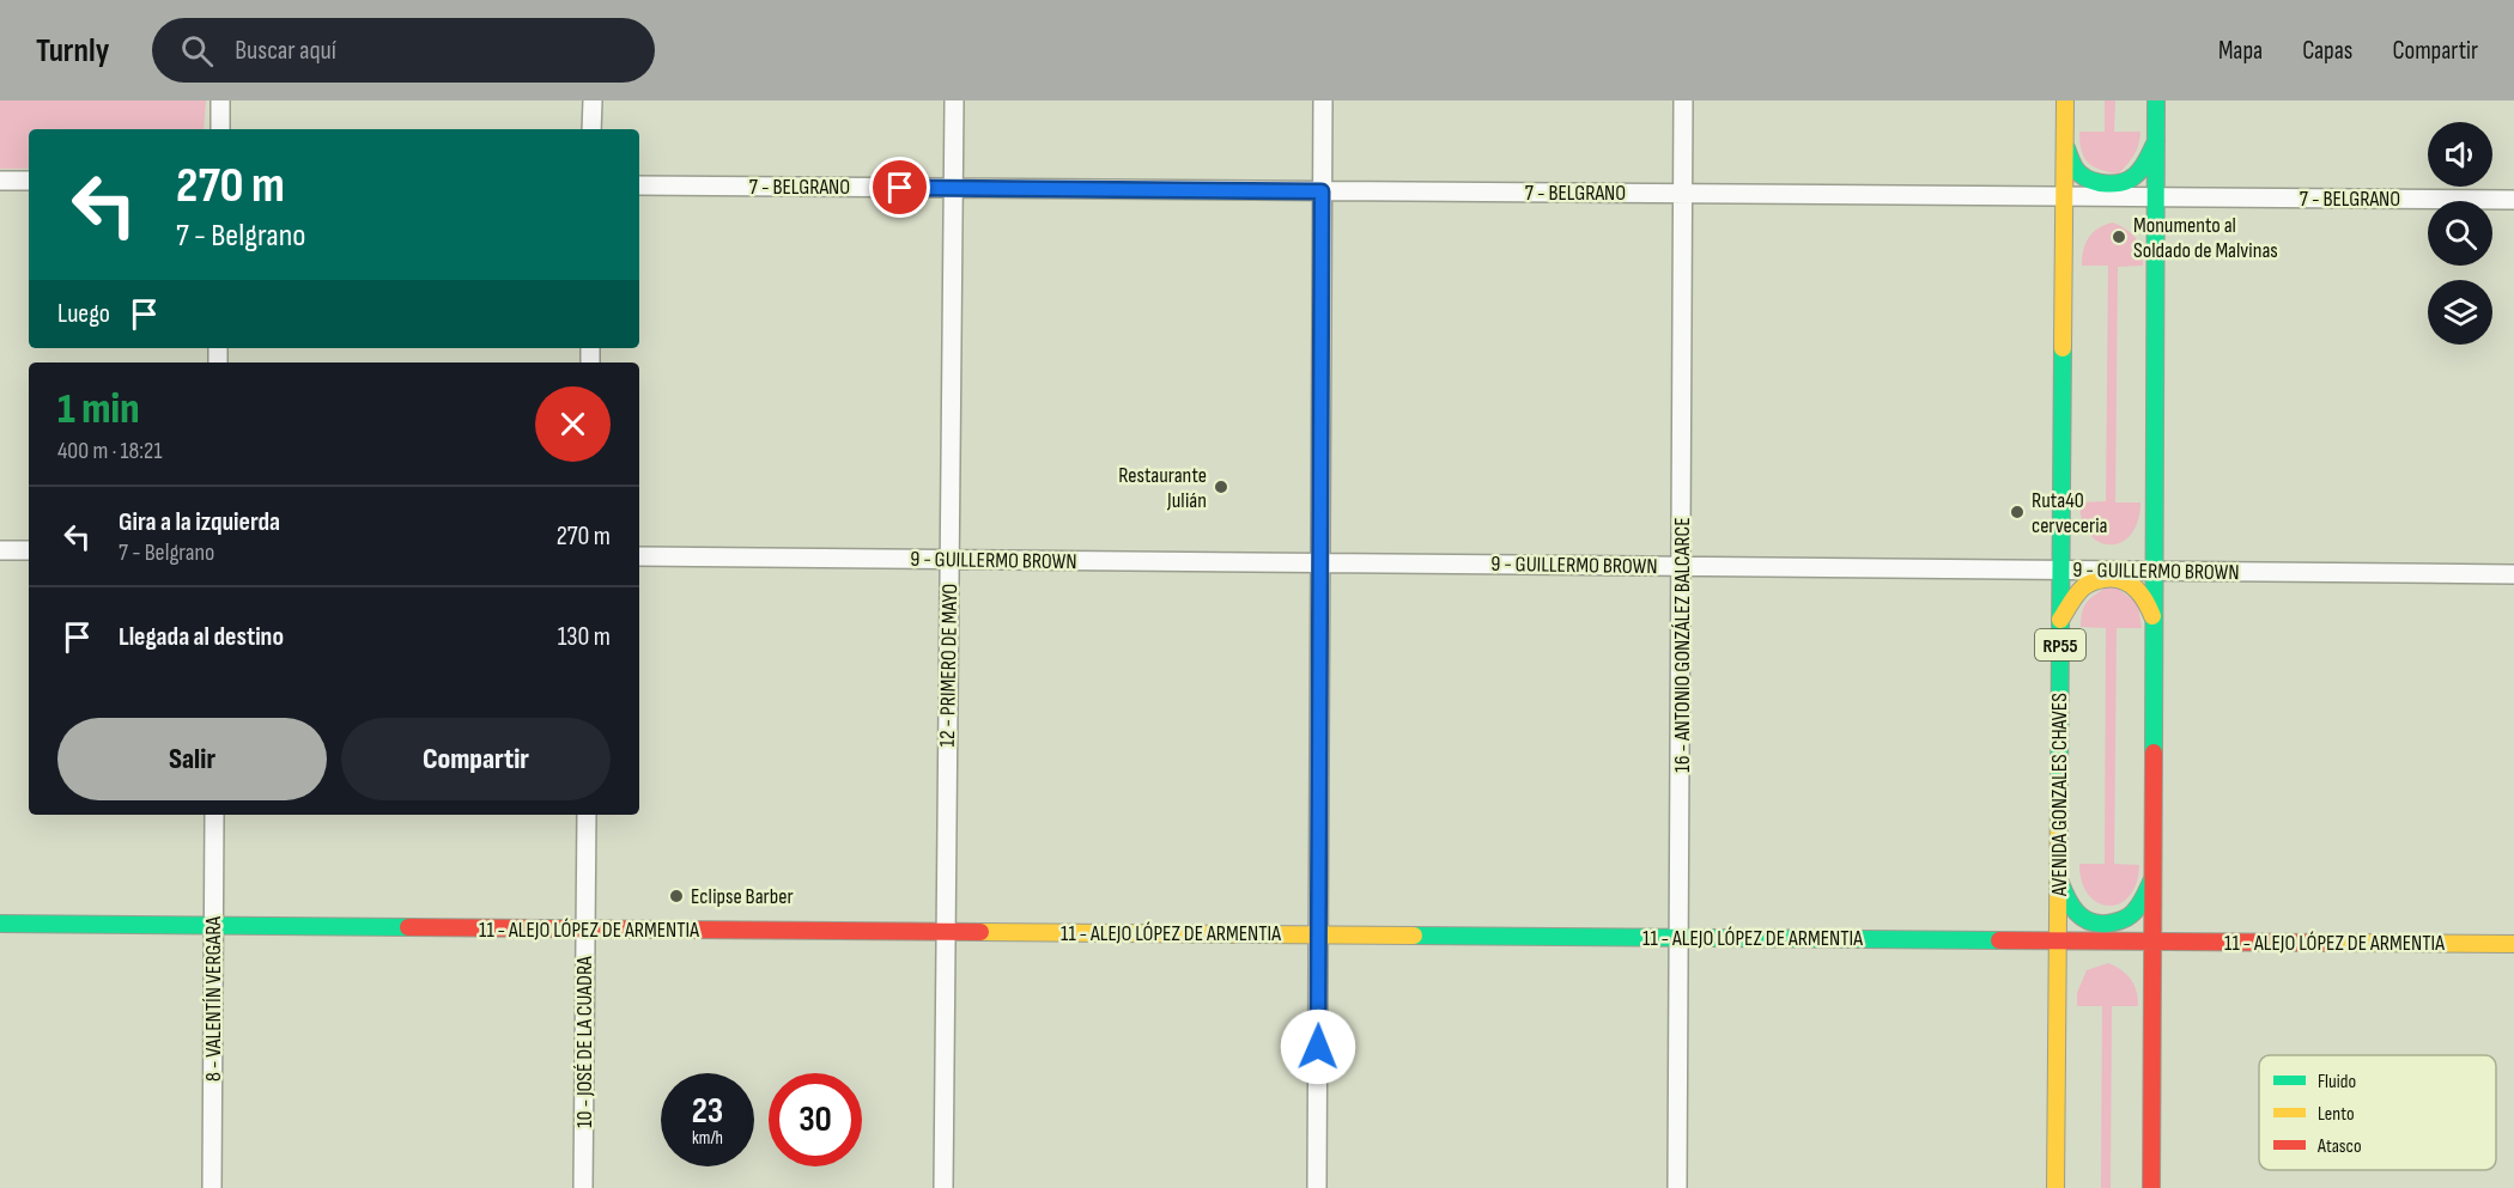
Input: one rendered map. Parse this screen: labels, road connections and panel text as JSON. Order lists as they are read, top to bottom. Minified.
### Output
{"streets":{"main road":["RP55","AVENIDA GONZALES CHAVES","11 - ALEJO LÓPEZ DE ARMENTIA"],"street":["7 - BELGRANO","9 - GUILLERMO BROWN","16 - ANTONIO GONZÁLEZ BALCARCE","12 - PRIMERO DE MAYO","8 - VALENTÍN VERGARA","10 - JOSÉ DE LA CUADRA"]},"crossings":[["7 - BELGRANO","16 - ANTONIO GONZÁLEZ BALCARCE"],["7 - BELGRANO","12 - PRIMERO DE MAYO"],["7 - BELGRANO","AVENIDA GONZALES CHAVES"],["9 - GUILLERMO BROWN","16 - ANTONIO GONZÁLEZ BALCARCE"],["9 - GUILLERMO BROWN","12 - PRIMERO DE MAYO"],["9 - GUILLERMO BROWN","AVENIDA GONZALES CHAVES"],["16 - ANTONIO GONZÁLEZ BALCARCE","11 - ALEJO LÓPEZ DE ARMENTIA"],["12 - PRIMERO DE MAYO","11 - ALEJO LÓPEZ DE ARMENTIA"],["AVENIDA GONZALES CHAVES","11 - ALEJO LÓPEZ DE ARMENTIA"],["11 - ALEJO LÓPEZ DE ARMENTIA","8 - VALENTÍN VERGARA"],["11 - ALEJO LÓPEZ DE ARMENTIA","10 - JOSÉ DE LA CUADRA"]],"places":["Monumento al Soldado de Malvinas","Restaurante Julián","Ruta40 cerveceria","Eclipse Barber"],"legend":["Fluido","Lento","Atasco"],"page":{"header":"Turnly","search":"Buscar aquí","nav":["Mapa","Capas","Compartir"],"turn":["270 m","7 - Belgrano"],"then":"Luego","heading":["1 min","400 m · 18:21"],"list":[{"name":"Gira a la izquierda","note":"7 - Belgrano","value":"270 m"},{"name":"Llegada al destino","value":"130 m"}],"buttons":["Salir","Compartir"],"speed":"23 km/h","limit":"30"}}
